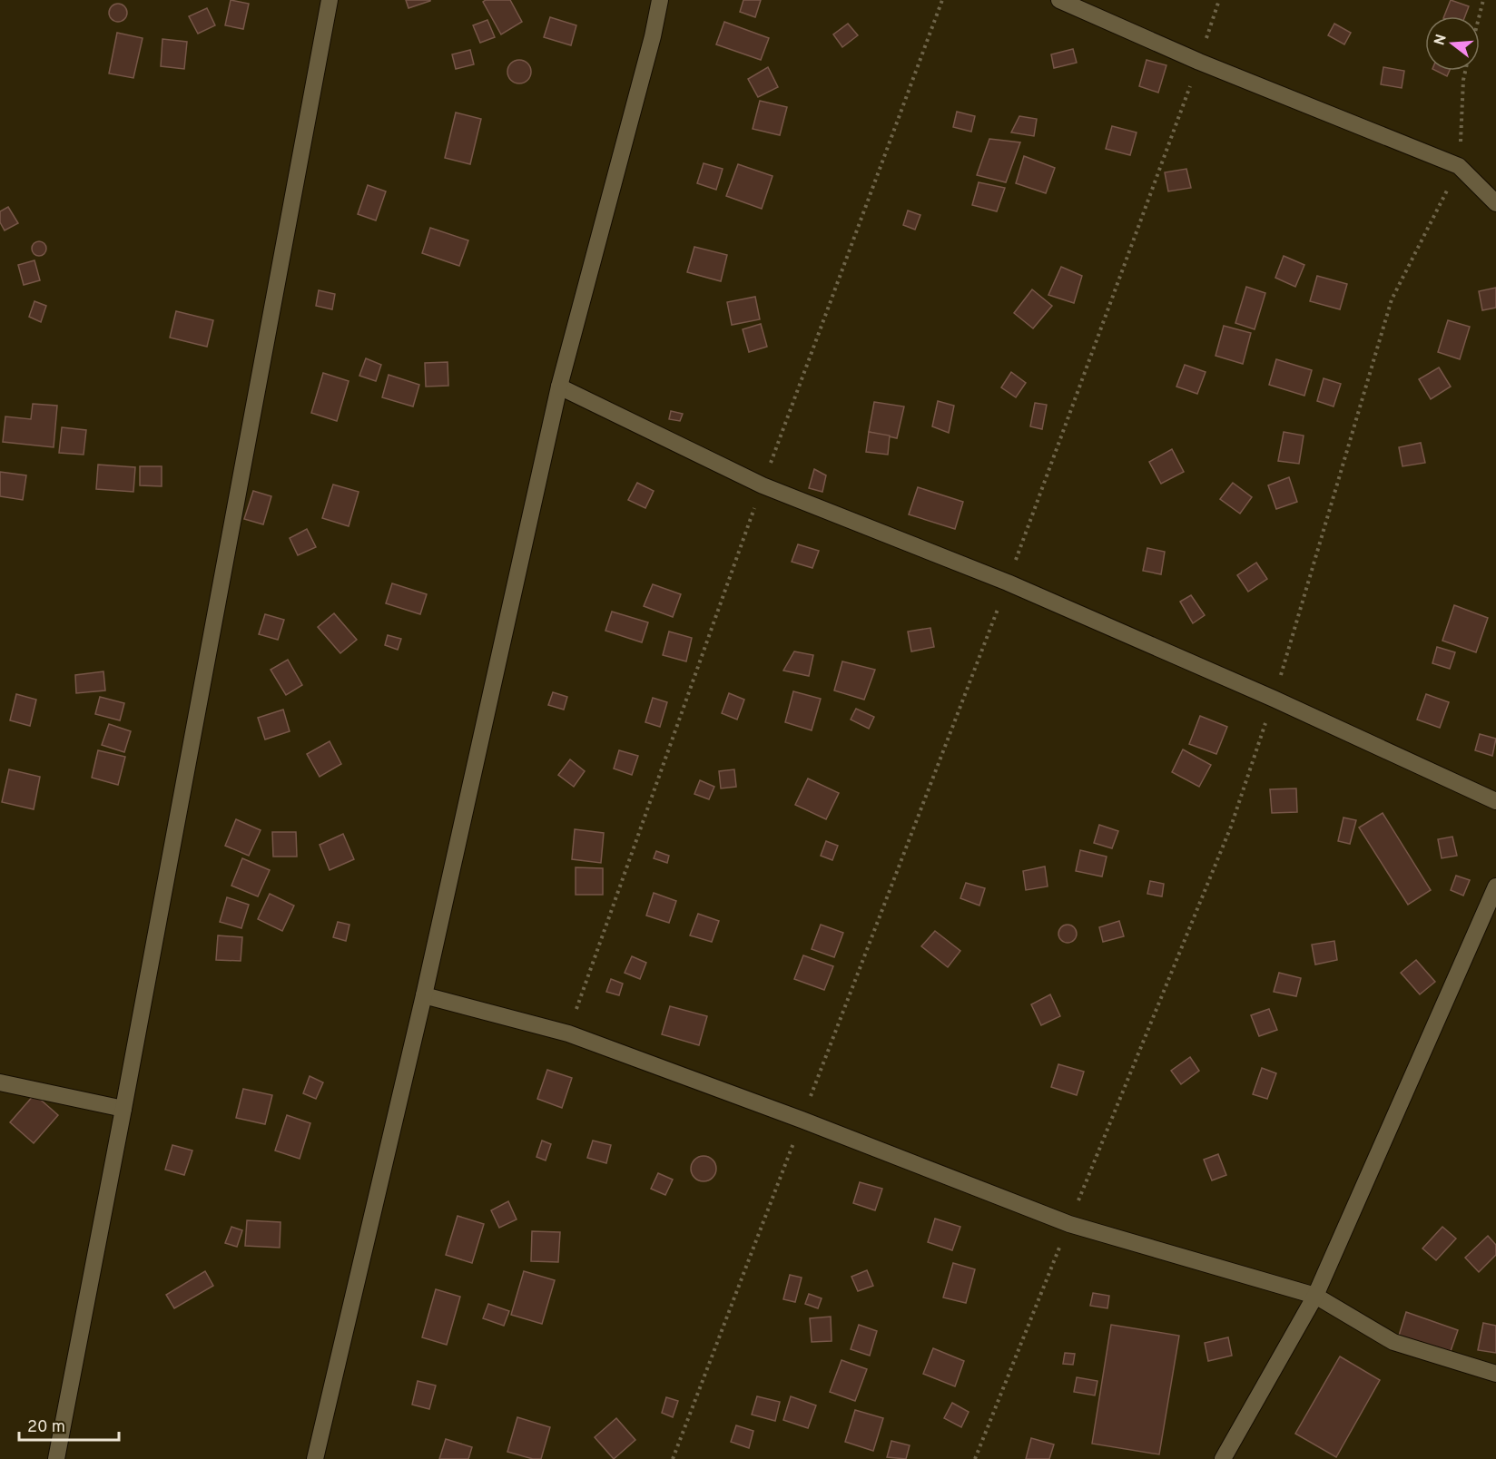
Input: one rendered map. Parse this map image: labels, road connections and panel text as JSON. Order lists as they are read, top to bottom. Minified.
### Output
{"scale_bar":"20 m","north":"left"}
